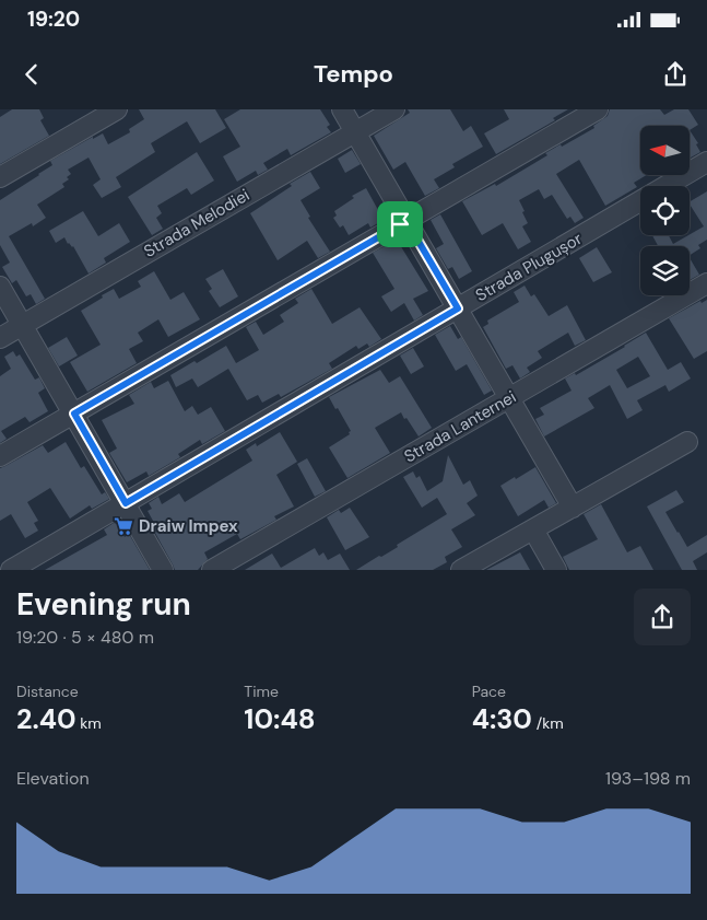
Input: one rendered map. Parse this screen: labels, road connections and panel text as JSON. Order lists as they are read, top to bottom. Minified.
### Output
{"streets":{"street":["Strada Melodiei","Strada Plugușor","Strada Lanternei"]},"places":{"supermarket":["Draiw Impex"]},"north":"left","page":{"status":"19:20","header":"Tempo","heading":["Evening run","19:20 · 5 × 480 m"],"stats":[["Distance","2.40 km"],["Time","10:48"],["Pace","4:30 /km"]],"chart":["Elevation","193–198 m"]}}
